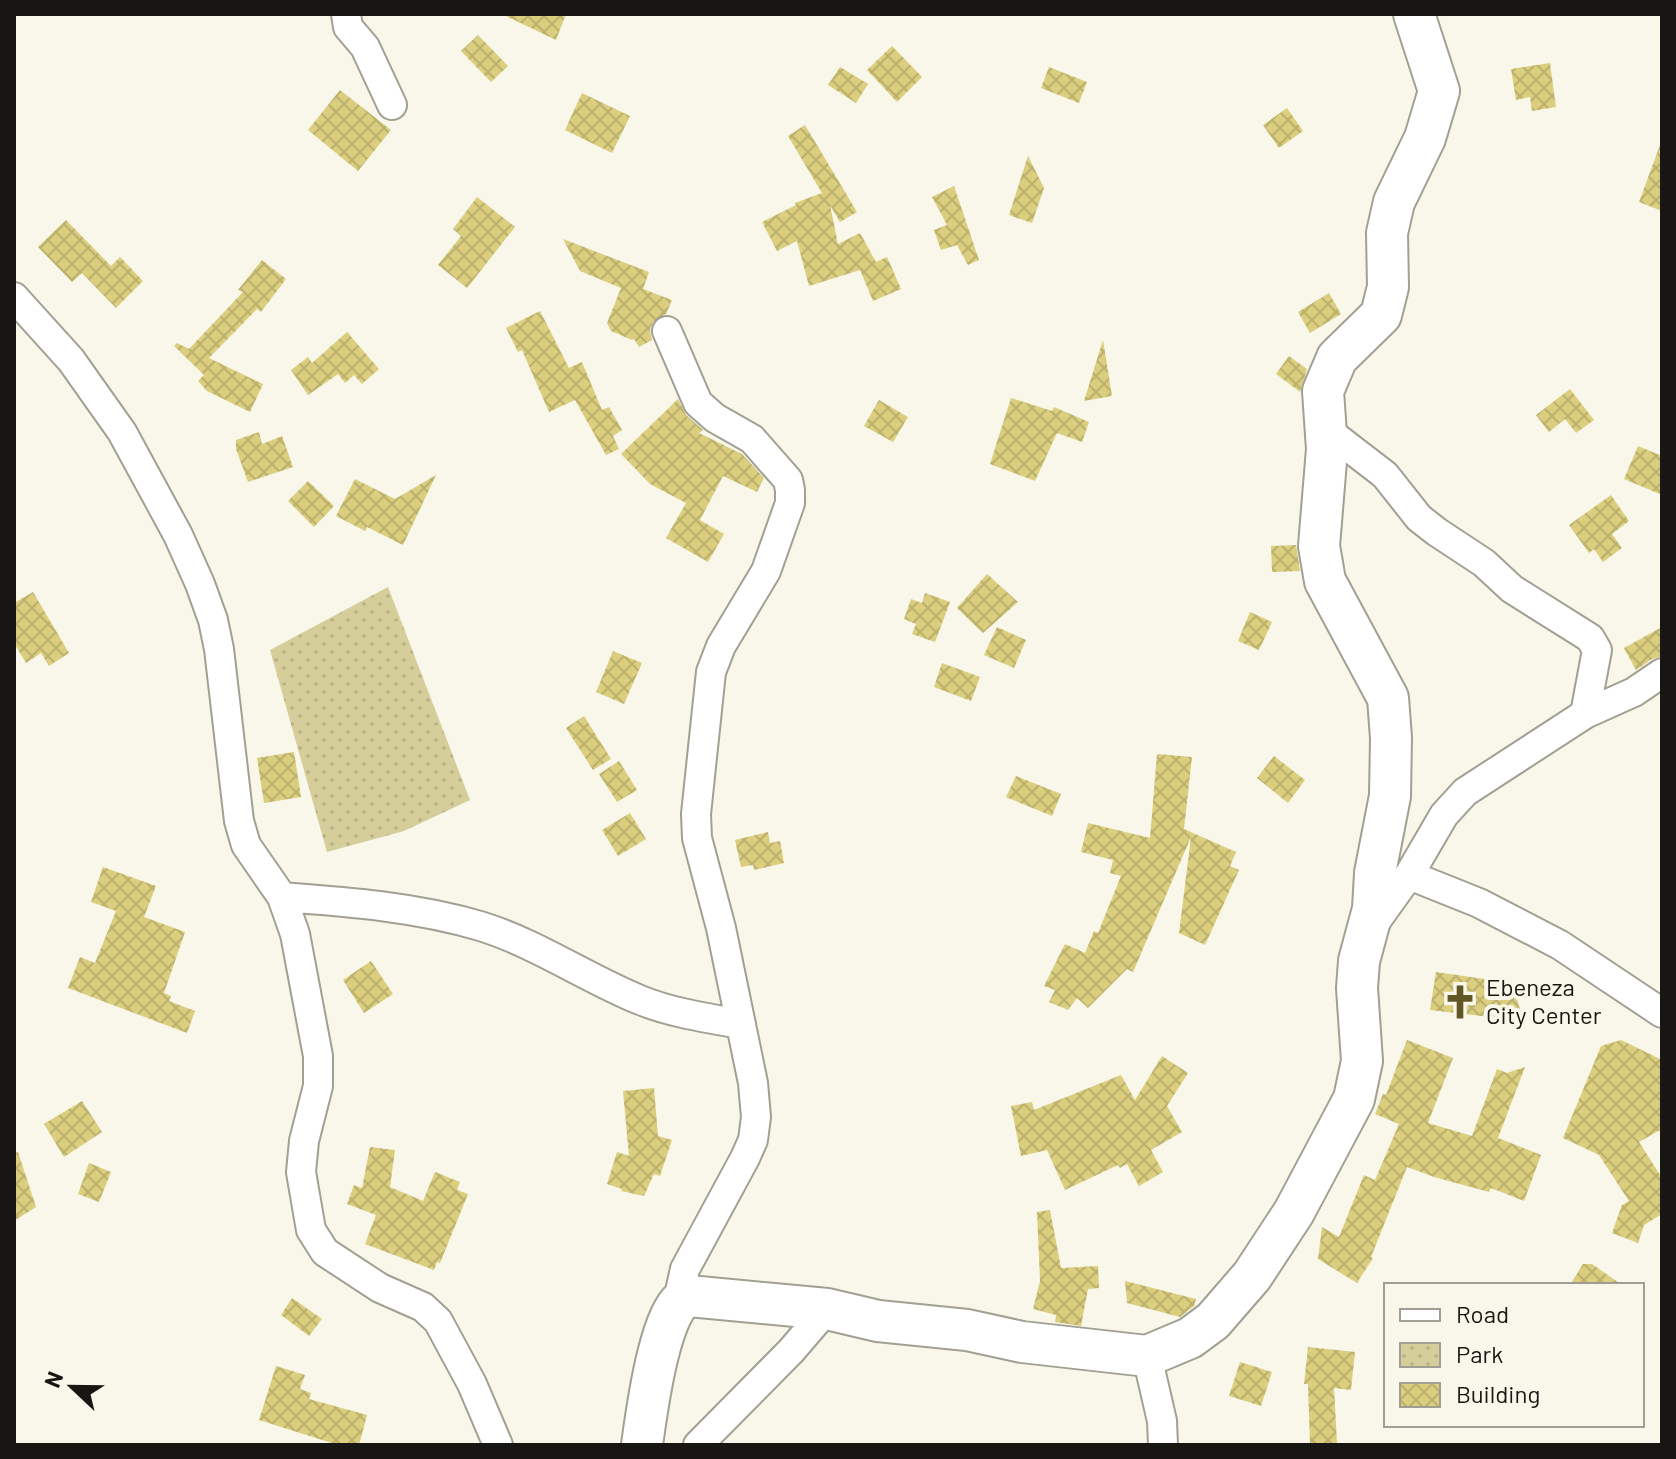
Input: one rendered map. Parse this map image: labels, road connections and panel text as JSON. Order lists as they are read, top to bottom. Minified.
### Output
{"places":{"church":["Ebeneza City Center"]},"legend":["Road","Park","Building"],"north":"left"}
